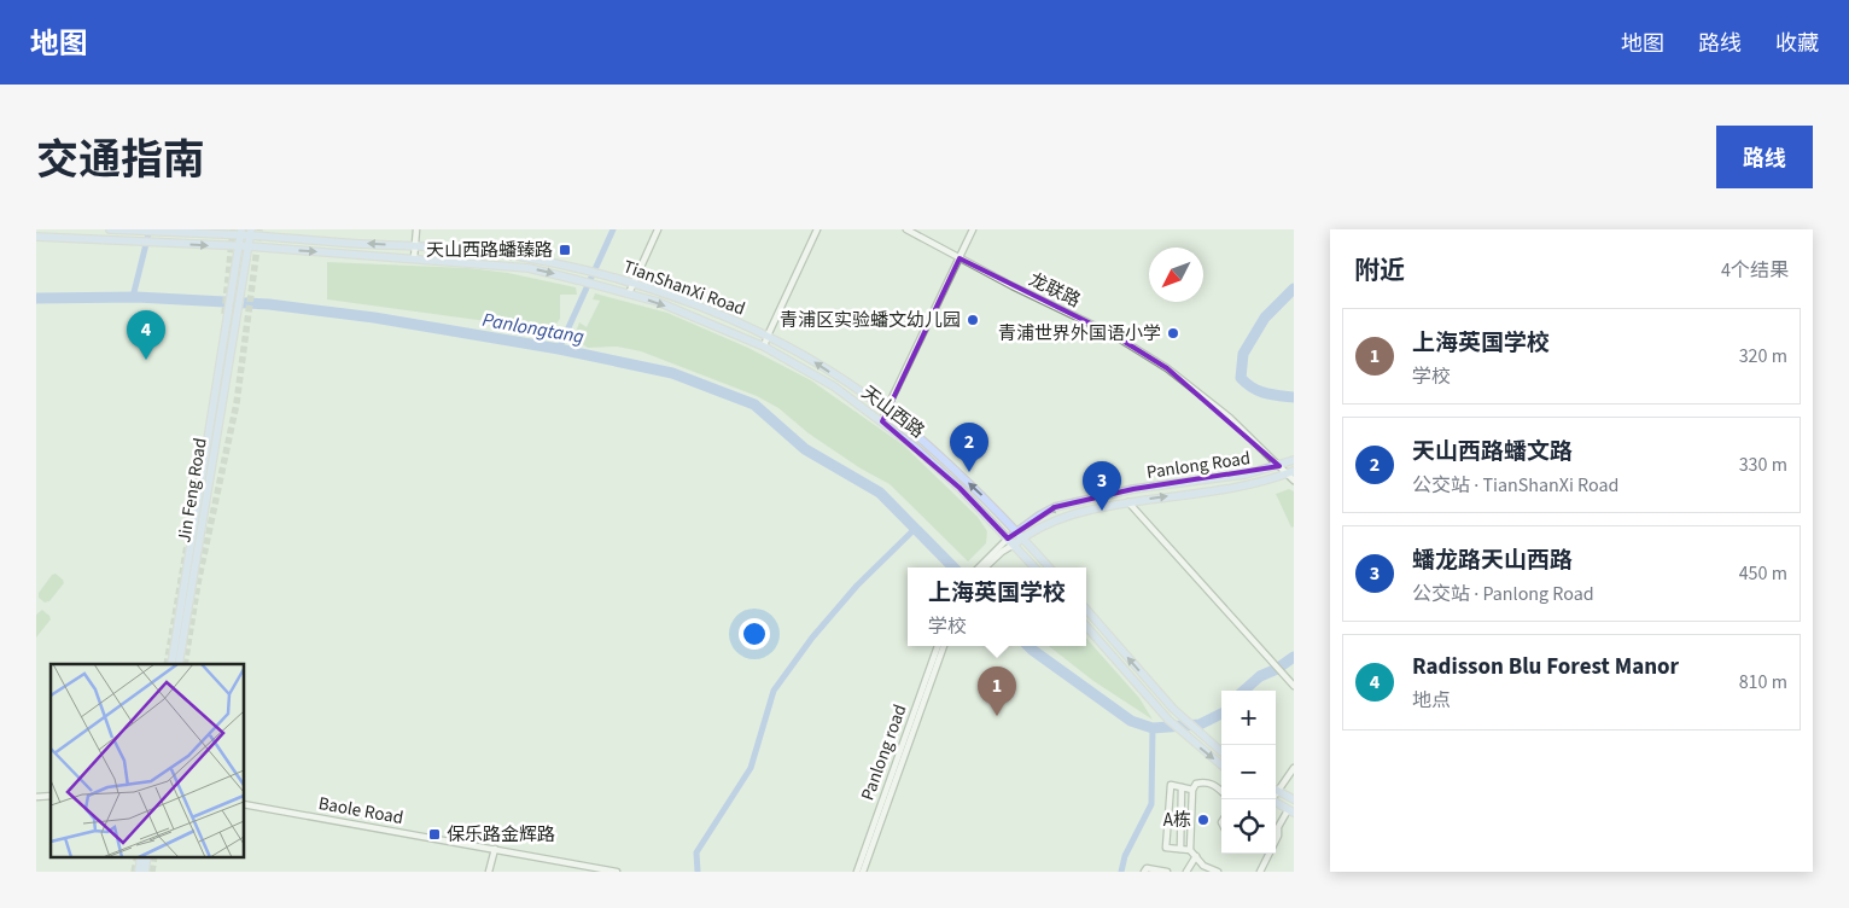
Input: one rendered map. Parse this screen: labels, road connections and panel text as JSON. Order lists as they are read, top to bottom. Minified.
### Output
{"streets":{"main road":["TianShanXi Road","天山西路","Panlong Road","Jin Feng Road"],"street":["龙联路","Panlong road","Baole Road"]},"crossings":[["TianShanXi Road","Panlong Road"],["龙联路","Panlong Road"],["天山西路","Panlong Road"]],"one_way":["TianShanXi Road","天山西路"],"water":["Panlongtang"],"places":{"transit":["天山西路蟠臻路","保乐路金辉路"],"other":["青浦区实验蟠文幼儿园","青浦世界外国语小学","A栋"]},"north":"bottom left","page":{"header":"地图","nav":["地图","路线","收藏"],"title":"交通指南","buttons":"路线","heading":["附近","4个结果"],"list":[{"mark":"1","name":"上海英国学校","note":"学校","value":"320 m"},{"mark":"2","name":"天山西路蟠文路","note":"公交站 · TianShanXi Road","value":"330 m"},{"mark":"3","name":"蟠龙路天山西路","note":"公交站 · Panlong Road","value":"450 m"},{"mark":"4","name":"Radisson Blu Forest Manor","note":"地点","value":"810 m"}],"pins":["4","2","3","1"],"popup":["上海英国学校","学校"],"map_buttons":["+","−"]}}
